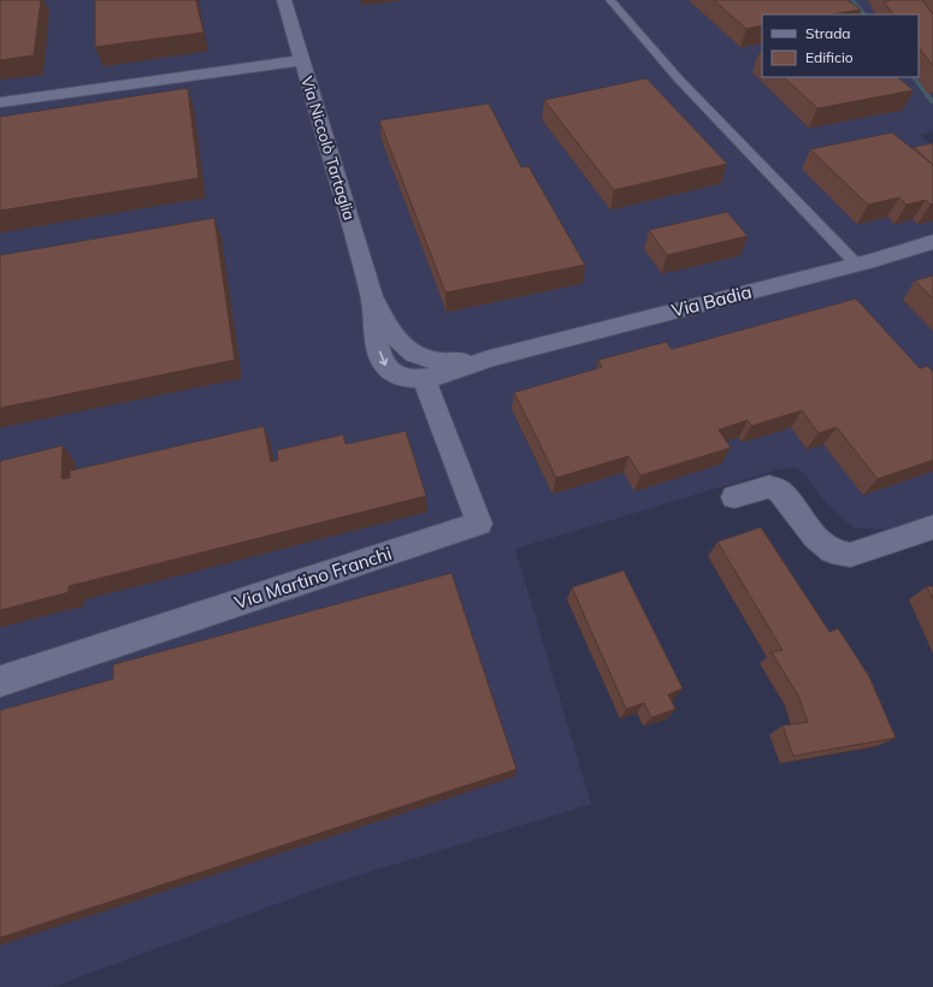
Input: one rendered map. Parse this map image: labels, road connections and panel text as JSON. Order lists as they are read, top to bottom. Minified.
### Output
{"streets":{"street":["Via Niccolò Tartaglia","Via Badia","Via Martino Franchi"]},"crossings":[["Via Niccolò Tartaglia","Via Badia"],["Via Niccolò Tartaglia","Via Martino Franchi"],["Via Badia","Via Martino Franchi"]],"legend":["Strada","Edificio"]}
